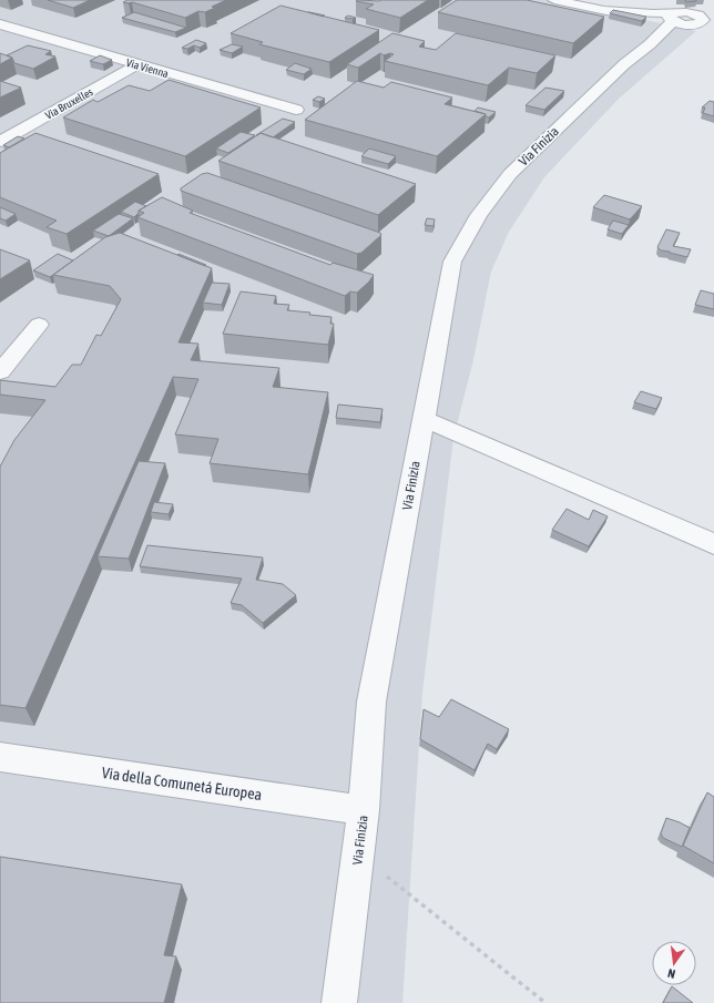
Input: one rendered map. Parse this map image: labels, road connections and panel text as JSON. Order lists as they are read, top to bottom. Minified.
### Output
{"streets":{"street":["Via Vienna","Via Bruxelles","Via Finizia","Via della Comunetá Europea"]},"crossings":[["Via Vienna","Via Bruxelles"],["Via Finizia","Via della Comunetá Europea"]],"north":"bottom"}
